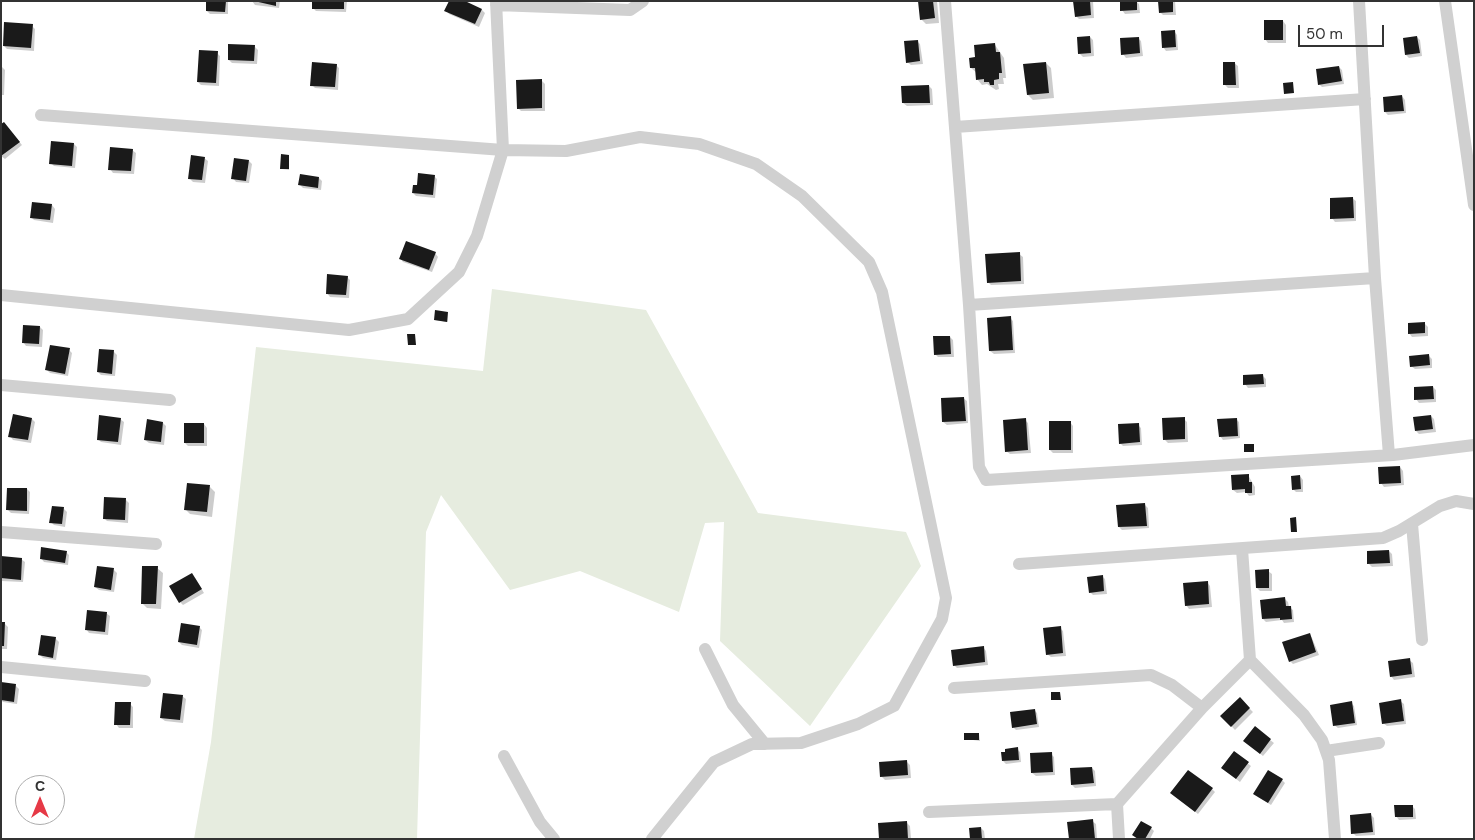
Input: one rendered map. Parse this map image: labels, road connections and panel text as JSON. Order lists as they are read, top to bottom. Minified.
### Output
{"scale_bar":"50 m","north":"top"}
